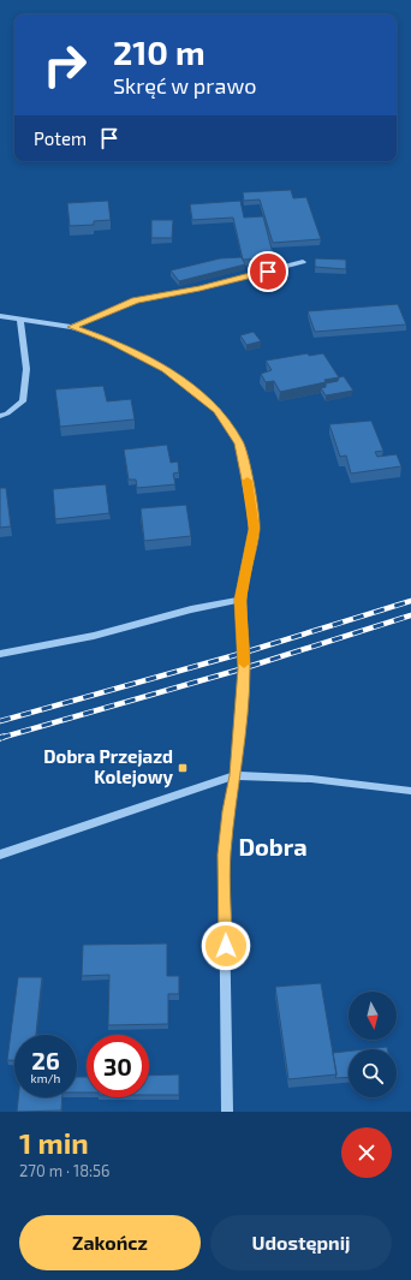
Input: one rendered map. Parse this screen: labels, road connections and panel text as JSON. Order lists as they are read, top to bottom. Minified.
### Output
{"districts":["Dobra"],"places":{"transit":["Dobra Przejazd Kolejowy"]},"north":"bottom","page":{"turn":["210 m","Skręć w prawo"],"then":"Potem","speed":"26 km/h","limit":"30","heading":["1 min","270 m · 18:56"],"buttons":["Zakończ","Udostępnij"]}}
